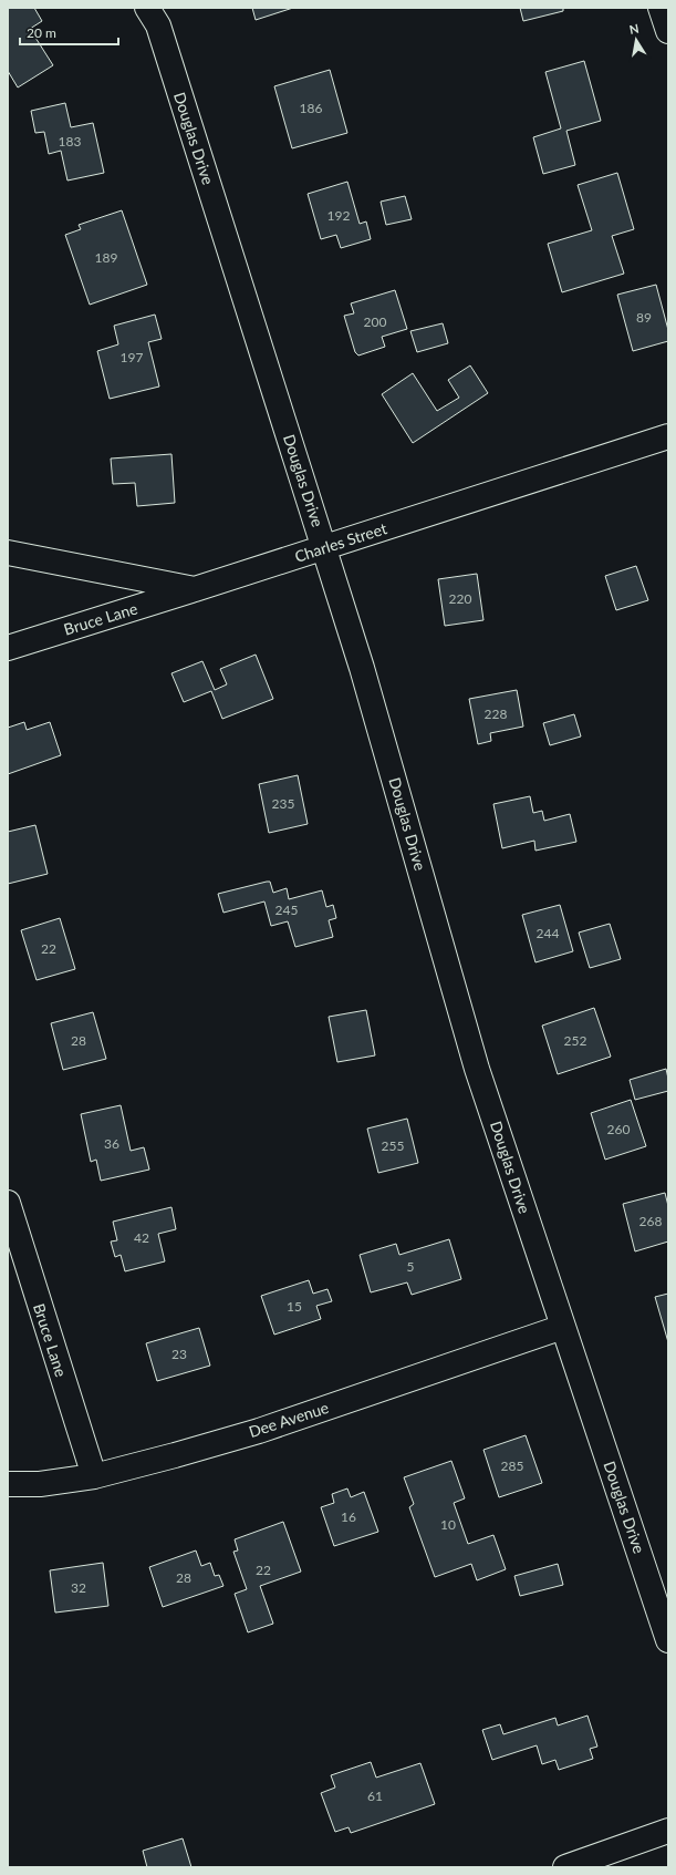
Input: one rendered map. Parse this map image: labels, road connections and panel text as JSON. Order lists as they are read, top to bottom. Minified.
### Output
{"streets":{"street":["Douglas Drive","Charles Street","Bruce Lane","Dee Avenue"]},"crossings":[["Douglas Drive","Charles Street"],["Douglas Drive","Dee Avenue"],["Charles Street","Bruce Lane"],["Bruce Lane","Dee Avenue"]],"house_numbers":["186","183","192","189","89","200","197","220","228","235","245","244","22","28","252","260","36","255","268","42","5","15","23","285","16","10","22","28","32","61"],"scale_bar":"20 m","north":"top"}
